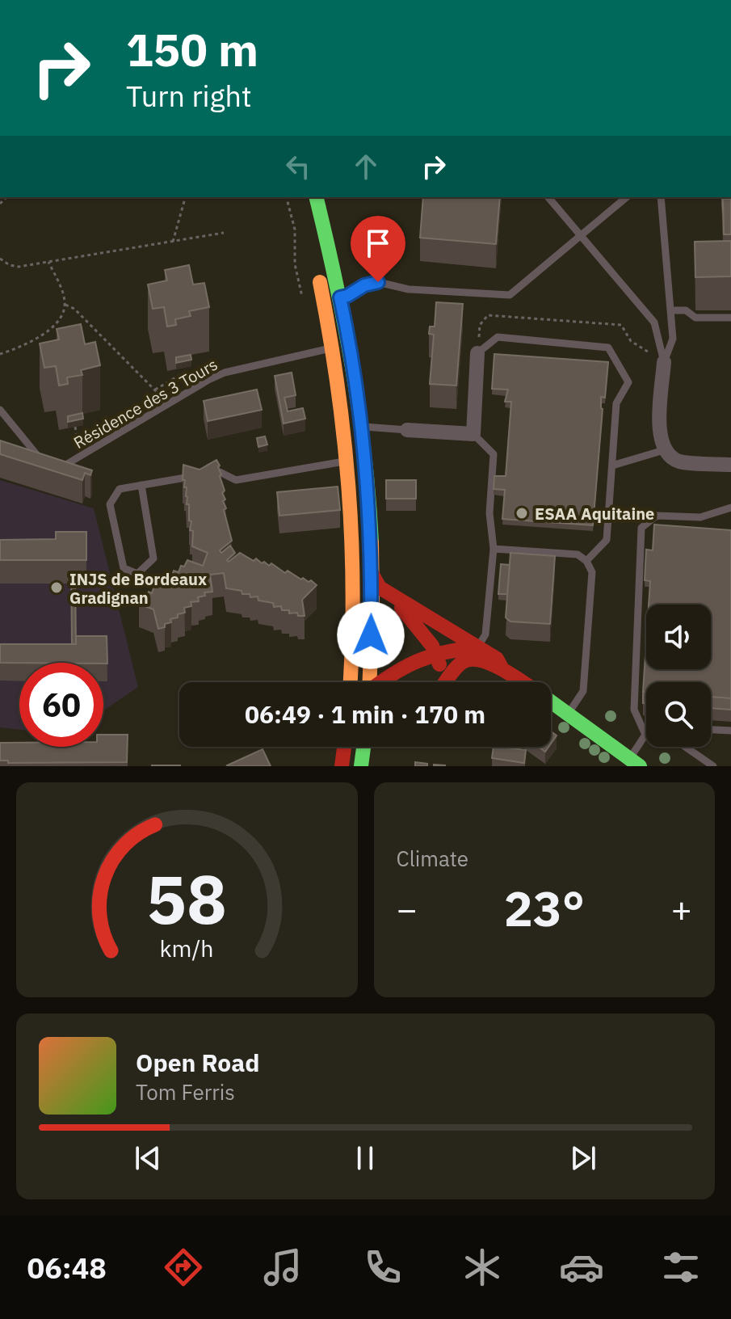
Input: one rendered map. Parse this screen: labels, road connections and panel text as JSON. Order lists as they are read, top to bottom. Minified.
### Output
{"streets":{"lane":["Résidence des 3 Tours"]},"places":["ESAA Aquitaine","INJS de Bordeaux Gradignan"],"page":{"turn":["150 m","Turn right"],"limit":"60","trip":"06:49 · 1 min · 170 m","tile":"Climate","heat":["−","23°","+"],"song":["Open Road","Tom Ferris"],"tabs":"06:48","gauge":["58","km/h"]}}
